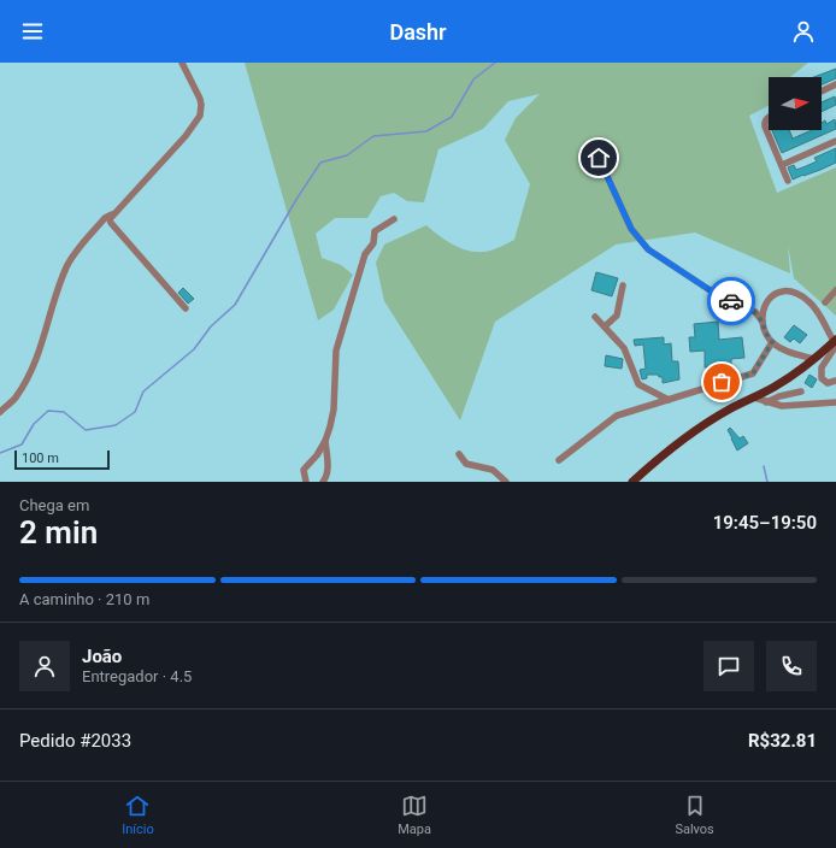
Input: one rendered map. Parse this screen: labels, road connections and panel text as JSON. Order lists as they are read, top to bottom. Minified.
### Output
{"scale_bar":"100 m","north":"right","page":{"header":"Dashr","scale":"100 m","heading":["2 min","Chega em","19:45–19:50"],"panel":["João","Entregador · 4.5","Pedido #2033","R$32.81"],"bar":"A caminho · 210 m","tabs":["Início","Mapa","Salvos"]}}
